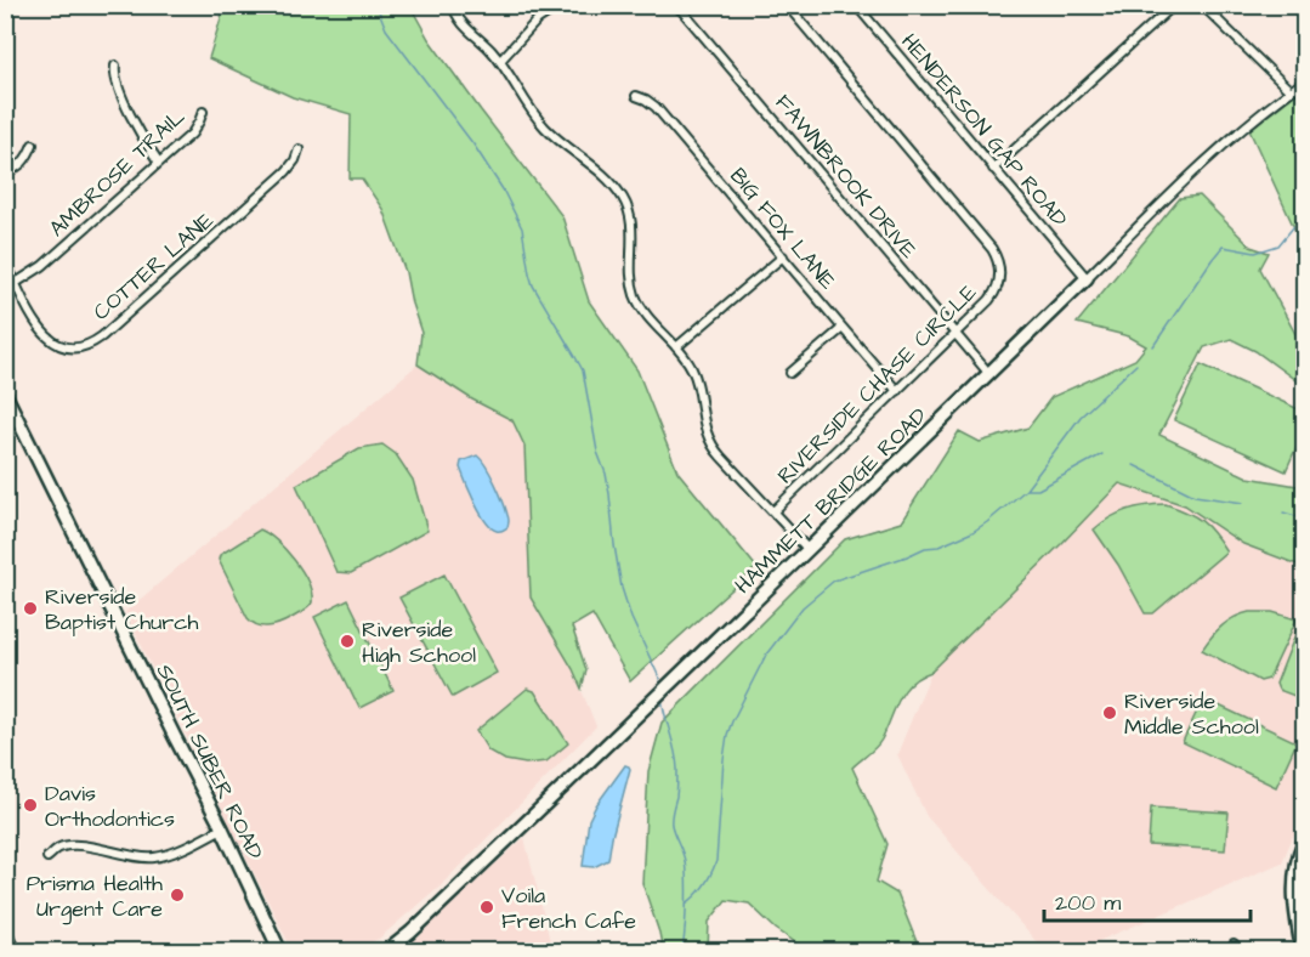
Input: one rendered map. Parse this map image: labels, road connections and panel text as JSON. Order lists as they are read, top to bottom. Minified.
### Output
{"streets":{"street":["HENDERSON GAP ROAD","AMBROSE TRAIL","FAWNBROOK DRIVE","BIG FOX LANE","COTTER LANE","RIVERSIDE CHASE CIRCLE","HAMMETT BRIDGE ROAD","SOUTH SUBER ROAD"]},"crossings":[["HENDERSON GAP ROAD","HAMMETT BRIDGE ROAD"],["AMBROSE TRAIL","COTTER LANE"],["FAWNBROOK DRIVE","RIVERSIDE CHASE CIRCLE"],["FAWNBROOK DRIVE","HAMMETT BRIDGE ROAD"],["BIG FOX LANE","RIVERSIDE CHASE CIRCLE"],["RIVERSIDE CHASE CIRCLE","HAMMETT BRIDGE ROAD"]],"places":["Riverside Baptist Church","Riverside High School","Riverside Middle School","Davis Orthodontics","Prisma Health Urgent Care","Voila French Cafe"],"scale_bar":"200 m"}
